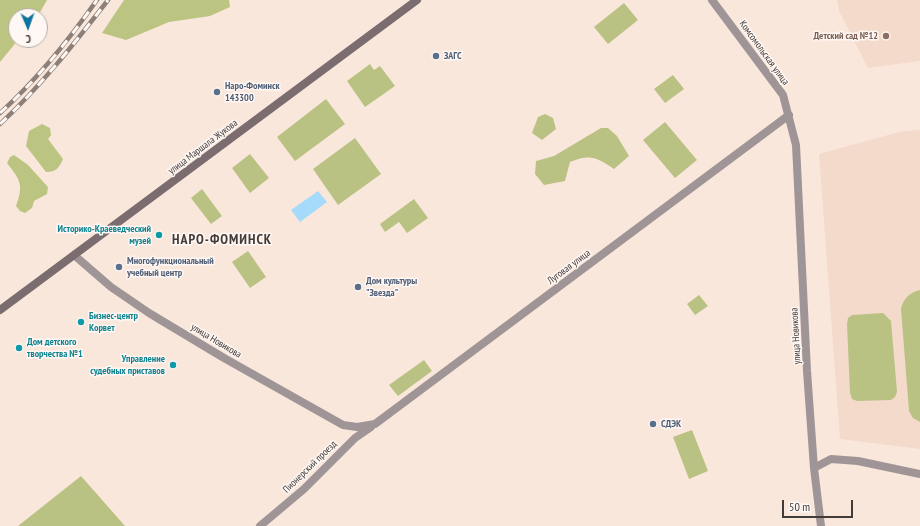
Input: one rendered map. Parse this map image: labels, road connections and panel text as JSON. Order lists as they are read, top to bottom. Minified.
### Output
{"streets":{"main road":["улица Маршала Жукова"],"street":["Комсомольская улица","Луговая улица","улица Новикова","Пионерский проезд"]},"crossings":[["Комсомольская улица","Луговая улица"],["Комсомольская улица","улица Новикова"],["улица Маршала Жукова","улица Новикова"],["Луговая улица","улица Новикова"],["Луговая улица","Пионерский проезд"]],"districts":["НАРО-ФОМИНСК"],"places":["Детский сад №12","ЗАГС","Наро-Фоминск 143300","Историко-Краеведческий музей","Многофункциональный учебный центр","Дом культуры \"Звезда\"","Бизнес-центр Корвет","Дом детского творчества №1","Управление судебных приставов","СДЭК"],"scale_bar":"50 m","north":"bottom"}
